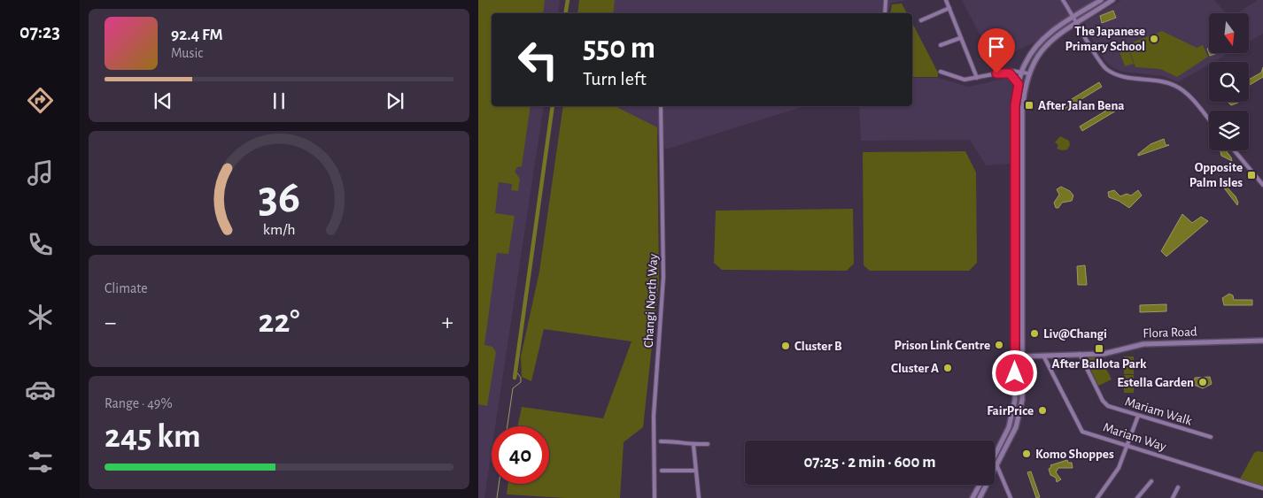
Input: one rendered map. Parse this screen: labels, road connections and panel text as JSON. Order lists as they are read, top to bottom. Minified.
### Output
{"streets":{"street":["Changi North Way","Flora Road","Mariam Walk","Mariam Way"]},"crossings":[["Flora Road","Mariam Walk"]],"places":{"other":["The Japanese Primary School","Liv@Changi","Prison Link Centre","Cluster B","Cluster A","Estella Garden","FairPrice","Komo Shoppes"],"transit":["After Jalan Bena","Opposite Palm Isles","After Ballota Park"]},"north":"bottom","page":{"tabs":"07:23","turn":["550 m","Turn left"],"song":["92.4 FM","Music"],"tile":["Climate",["Range · 49%","245 km"]],"heat":["−","22°","+"],"limit":"40","trip":"07:25 · 2 min · 600 m","gauge":["36","km/h"]}}
